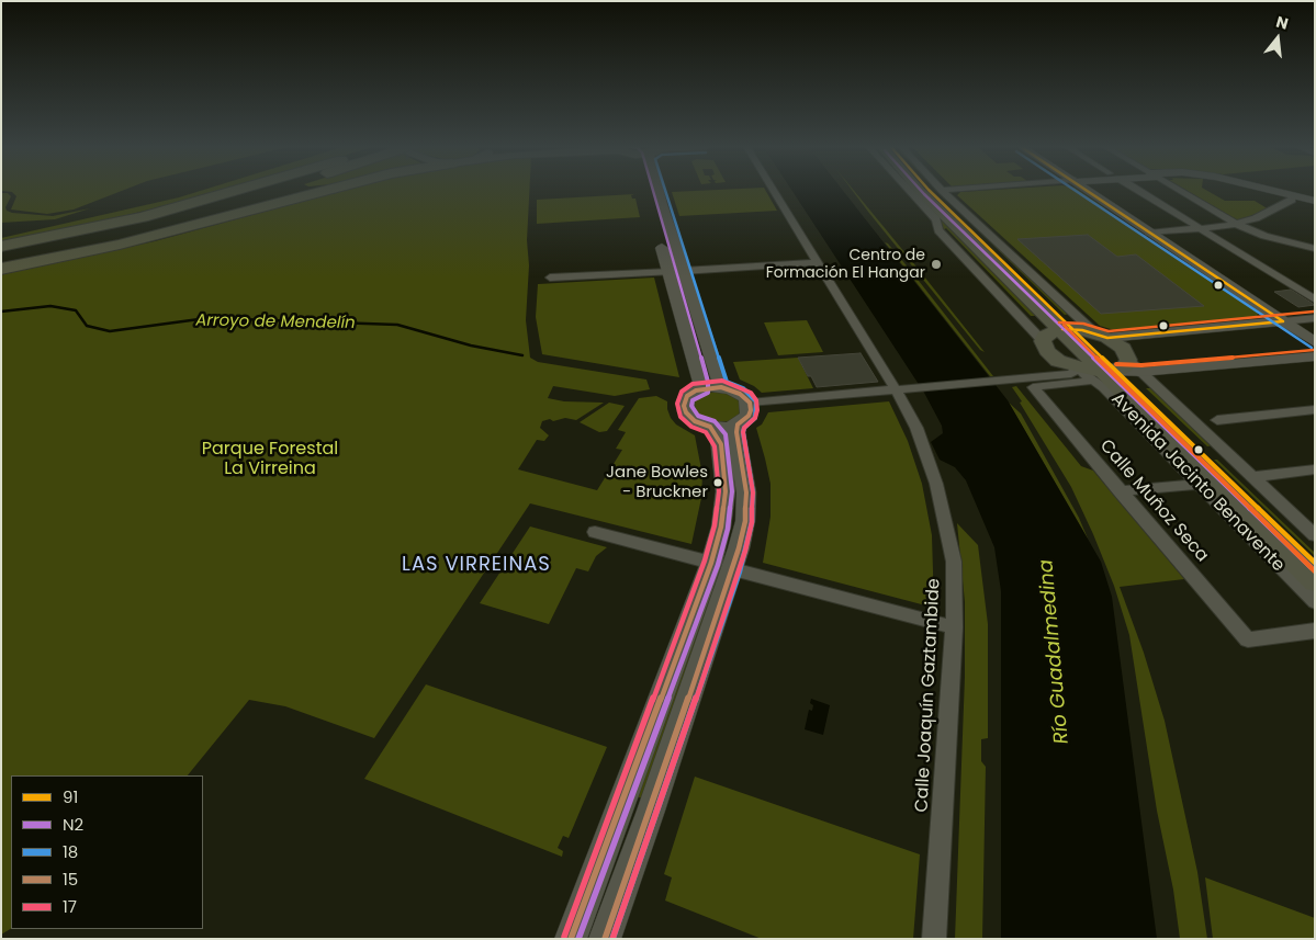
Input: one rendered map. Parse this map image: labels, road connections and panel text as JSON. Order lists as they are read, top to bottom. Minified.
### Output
{"streets":{"main road":["Avenida Jacinto Benavente"],"street":["Calle Muñoz Seca","Calle Joaquín Gaztambide"]},"crossings":[["Avenida Jacinto Benavente","Calle Muñoz Seca"]],"districts":["LAS VIRREINAS"],"water":["Arroyo de Mendelín","Río Guadalmedina"],"parks":["Parque Forestal La Virreina"],"places":["Centro de Formación El Hangar","Jane Bowles - Bruckner"],"lines":["transit line 91","transit line N2","transit line 18","transit line 17","transit line 15"],"legend":["91","N2","18","15","17"],"north":"top"}
